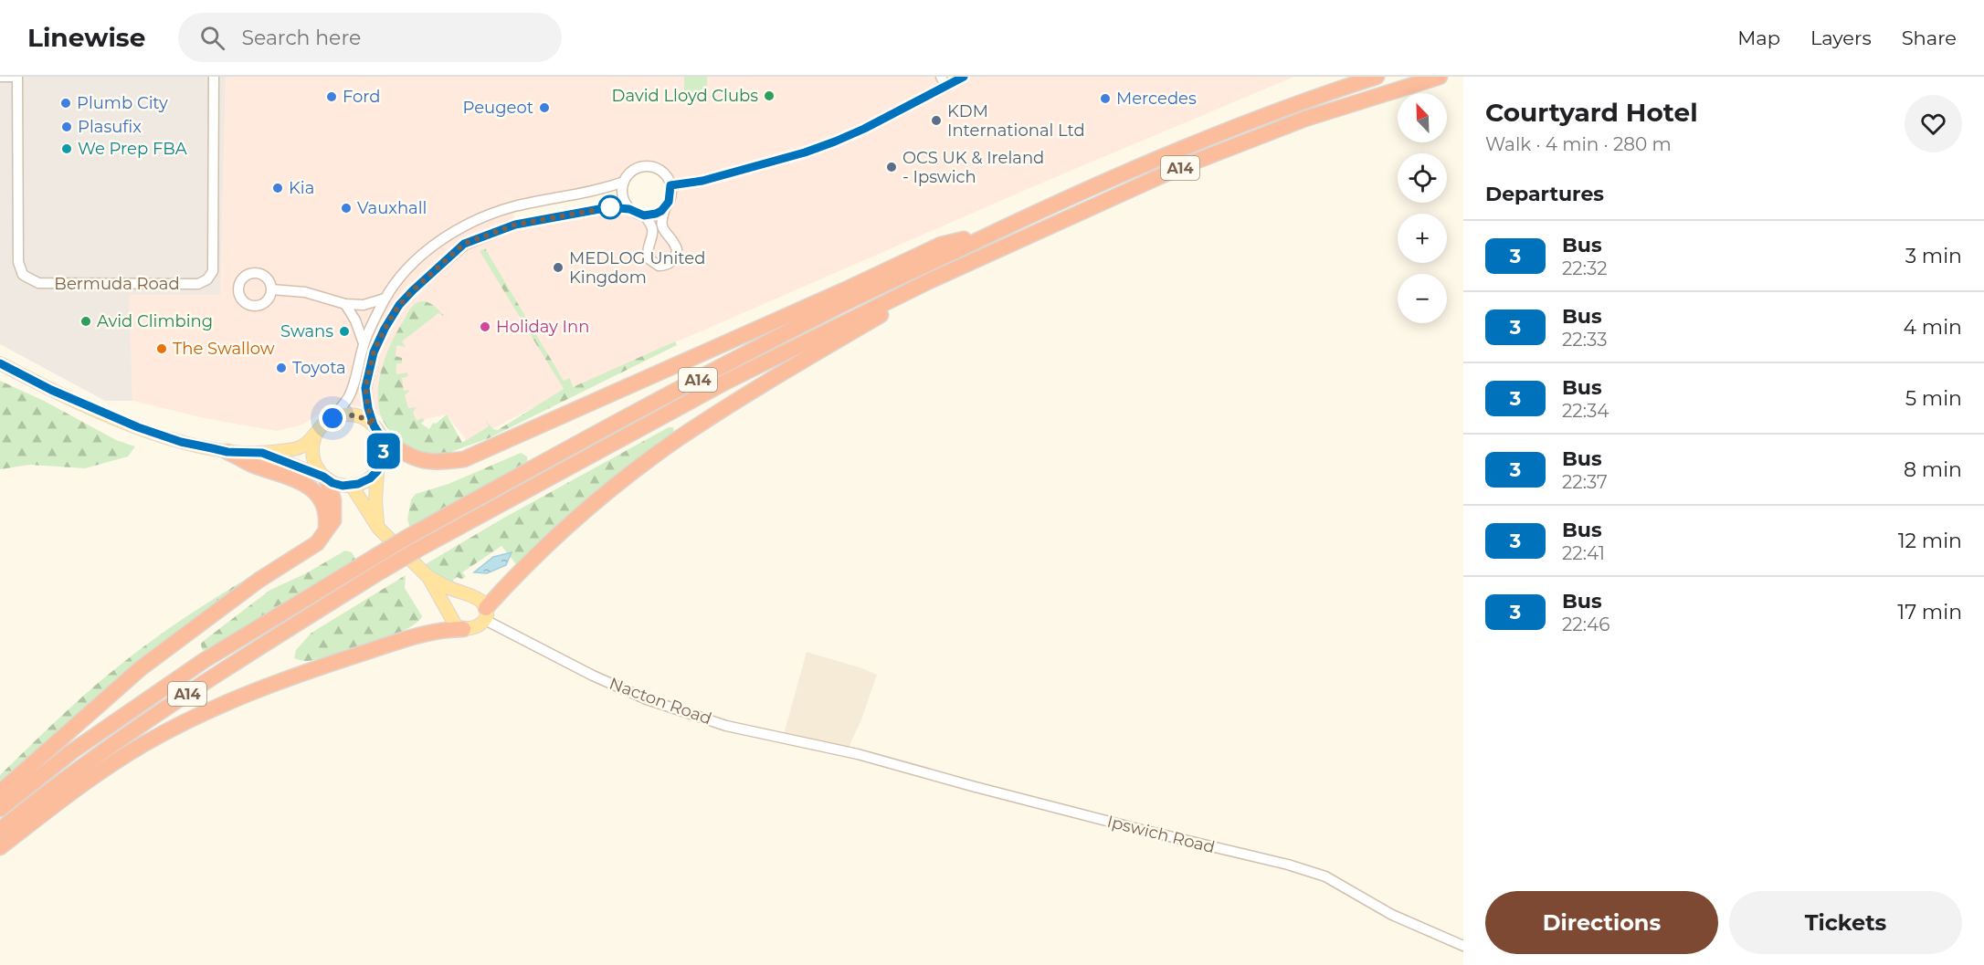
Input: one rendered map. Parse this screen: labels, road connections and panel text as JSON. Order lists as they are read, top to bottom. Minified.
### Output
{"streets":{"highway":["A14"],"street":["Bermuda Road","Nacton Road","Ipswich Road"]},"crossings":[["A14","Nacton Road"],["Nacton Road","Ipswich Road"]],"places":["David Lloyd Clubs","Ford","Mercedes","Plumb City","Peugeot","KDM International Ltd","Plasufix","We Prep FBA","OCS UK & Ireland - Ipswich","Kia","Vauxhall","MEDLOG United Kingdom","Avid Climbing","Holiday Inn","Swans","The Swallow","Toyota"],"lines":["bus line 3"],"north":"top left","page":{"header":"Linewise","search":"Search here","nav":["Map","Layers","Share"],"on_map":"3","heading":[["Courtyard Hotel","Walk · 4 min · 280 m"],"Departures"],"map_buttons":["+","−"],"list":[{"mark":"3","name":"Bus","note":"22:32","value":"3 min"},{"mark":"3","name":"Bus","note":"22:33","value":"4 min"},{"mark":"3","name":"Bus","note":"22:34","value":"5 min"},{"mark":"3","name":"Bus","note":"22:37","value":"8 min"},{"mark":"3","name":"Bus","note":"22:41","value":"12 min"},{"mark":"3","name":"Bus","note":"22:46","value":"17 min"}],"buttons":["Directions","Tickets"]}}
